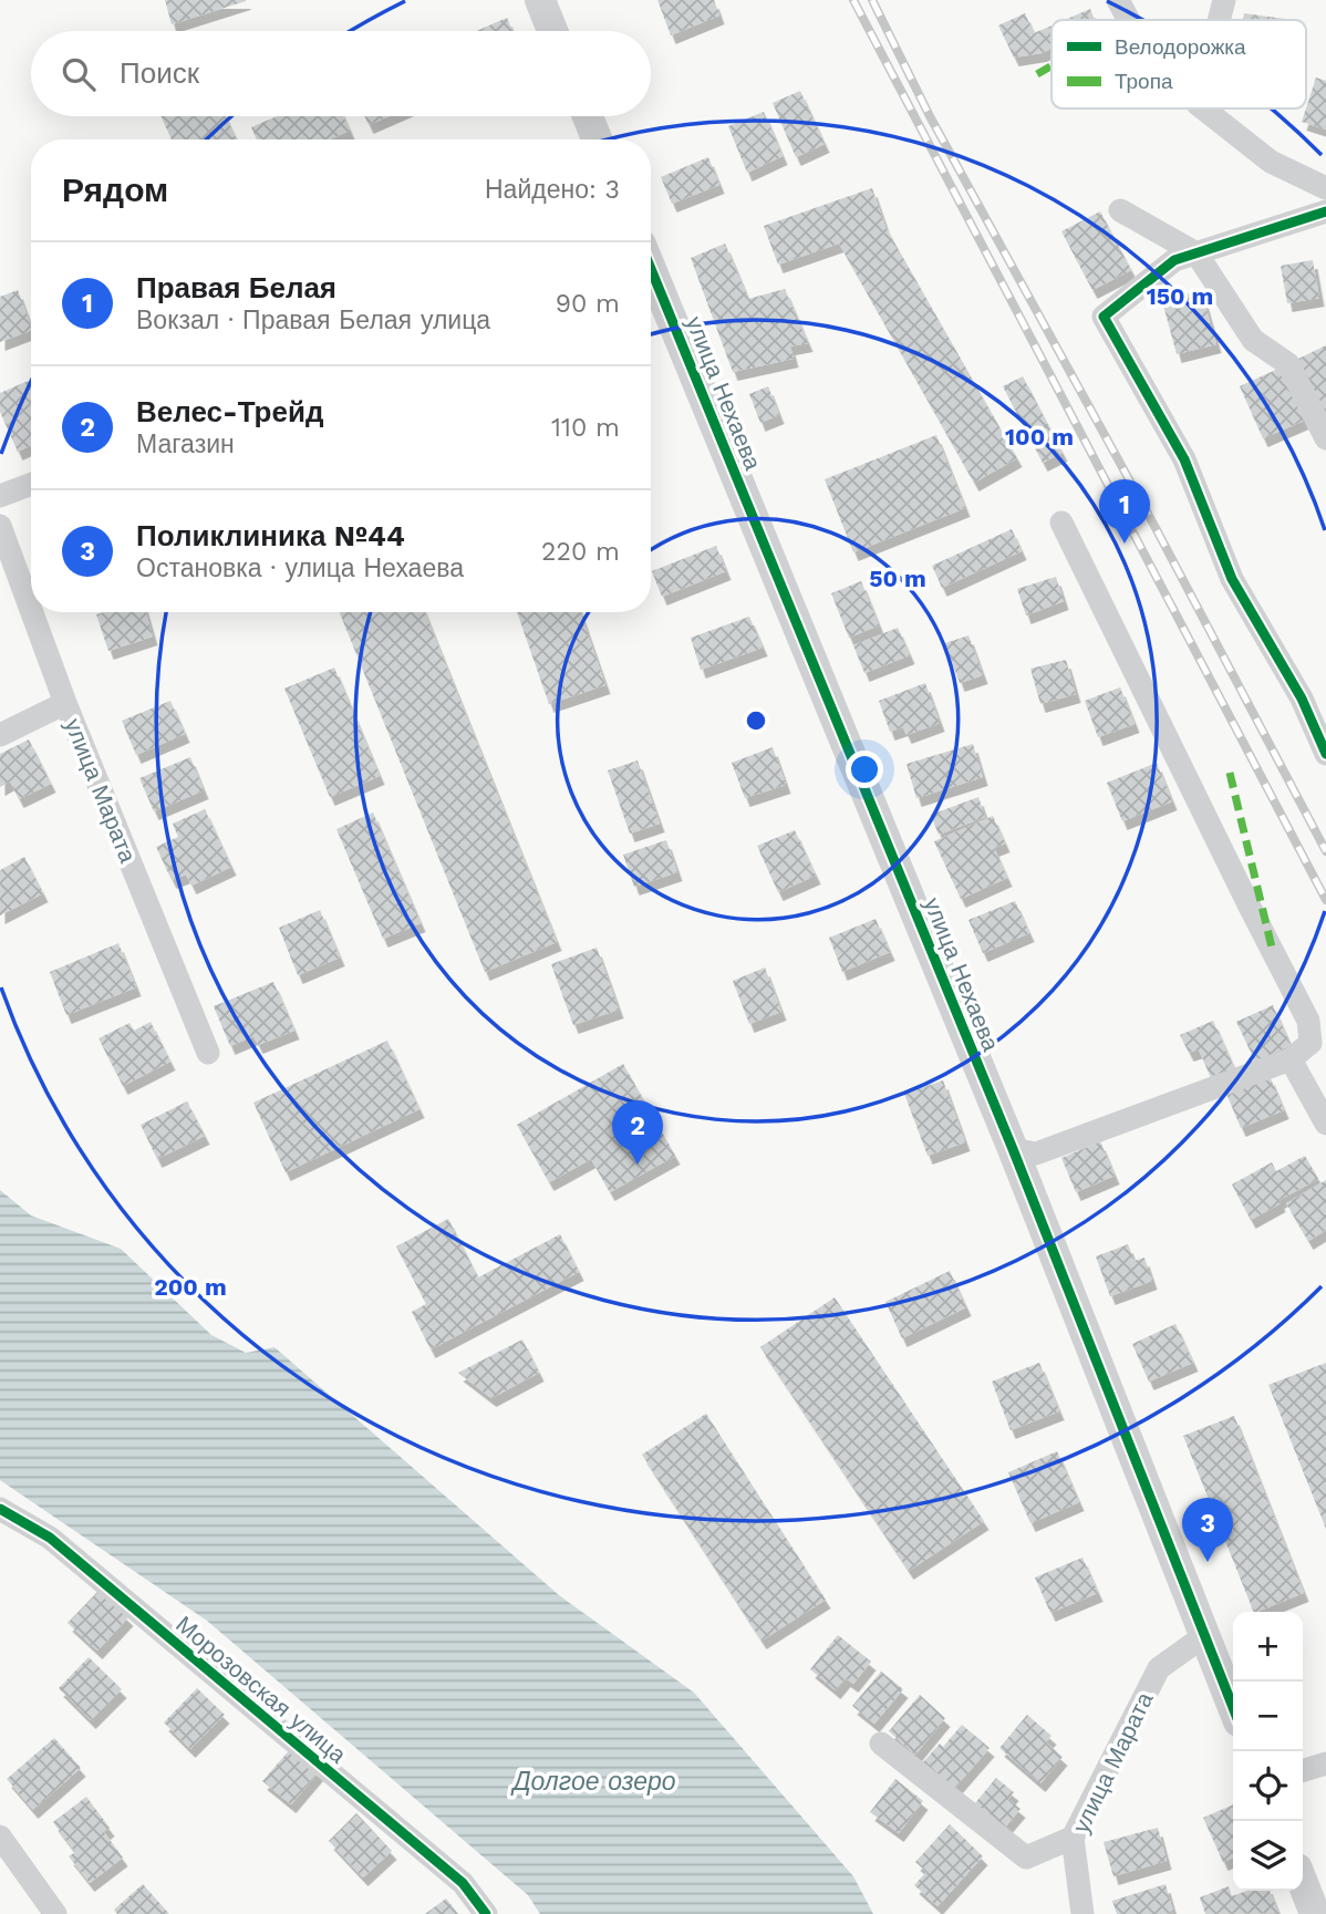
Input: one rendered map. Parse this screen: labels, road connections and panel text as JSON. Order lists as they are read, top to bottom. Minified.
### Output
{"streets":{"street":["улица Нехаева","улица Марата","Морозовская улица"]},"crossings":[["улица Нехаева","улица Марата"]],"water":["Долгое озеро"],"legend":["Велодорожка","Тропа"],"page":{"search":"Поиск","heading":["Рядом","Найдено: 3"],"list":[{"mark":"1","name":"Правая Белая","note":"Вокзал · Правая Белая улица","value":"90 m"},{"mark":"2","name":"Велес-Трейд","note":"Магазин","value":"110 m"},{"mark":"3","name":"Поликлиника №44","note":"Остановка · улица Нехаева","value":"220 m"}],"pins":["1","2","3"],"map_buttons":["+","−"]},"rings":["150 m","100 m","50 m","200 m"]}
